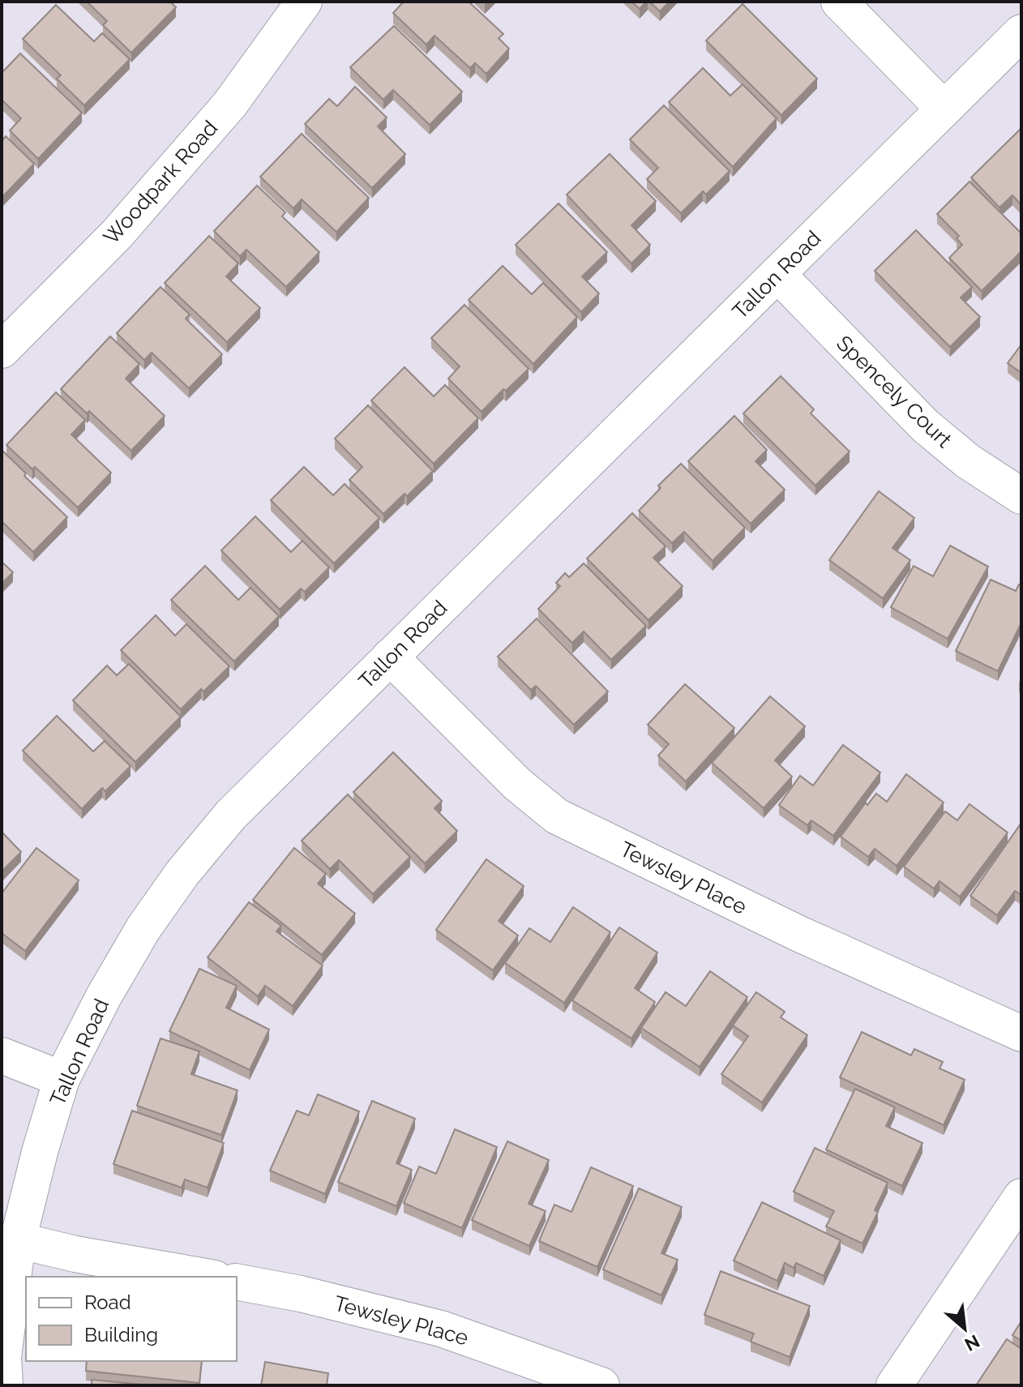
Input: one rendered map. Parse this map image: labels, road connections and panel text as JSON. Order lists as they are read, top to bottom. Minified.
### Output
{"streets":{"street":["Woodpark Road","Tallon Road","Spencely Court","Tewsley Place"]},"crossings":[["Tallon Road","Spencely Court"],["Tallon Road","Tewsley Place"]],"legend":["Road","Building"],"north":"bottom right"}
